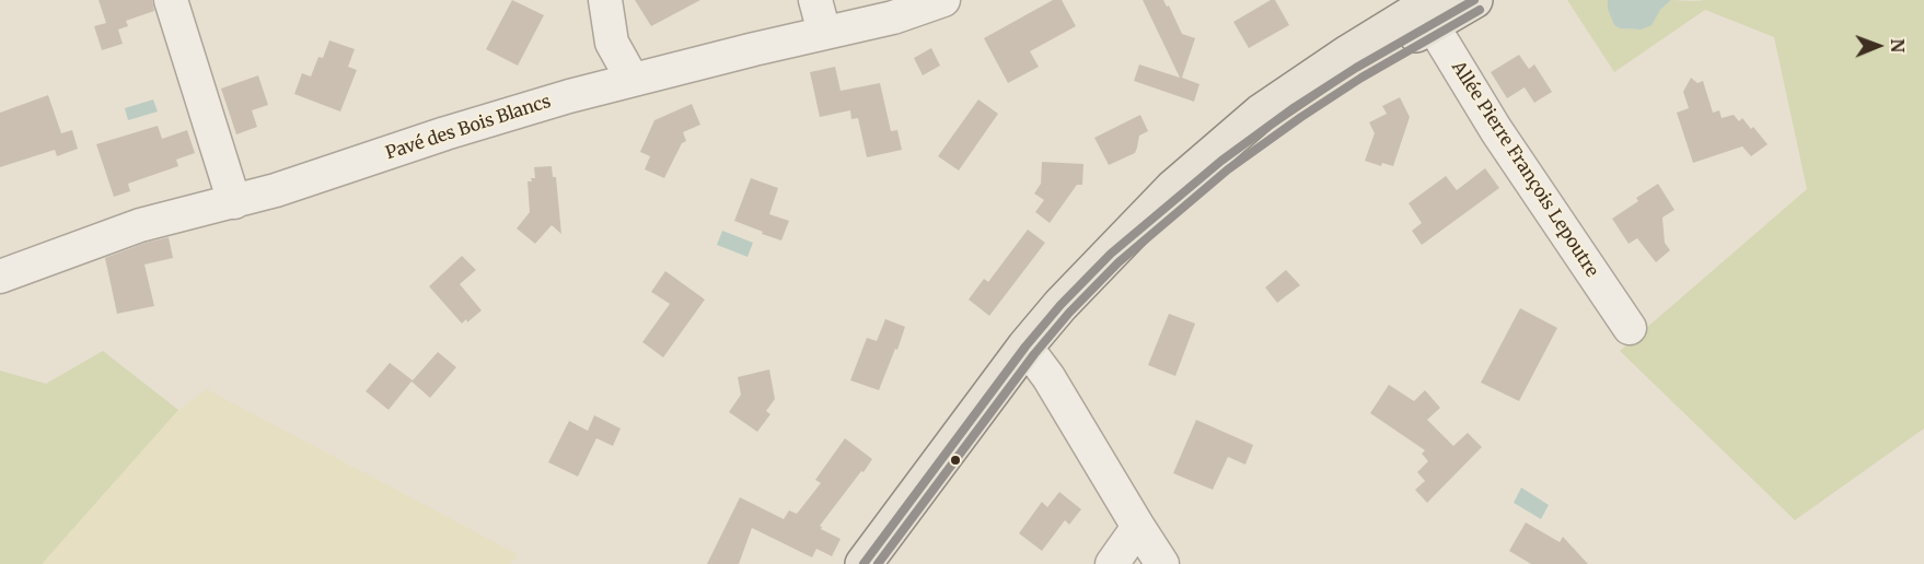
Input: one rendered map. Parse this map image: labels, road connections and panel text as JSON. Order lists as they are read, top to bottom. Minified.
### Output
{"streets":{"street":["Pavé des Bois Blancs","Allée Pierre François Lepoutre"]},"north":"right"}
